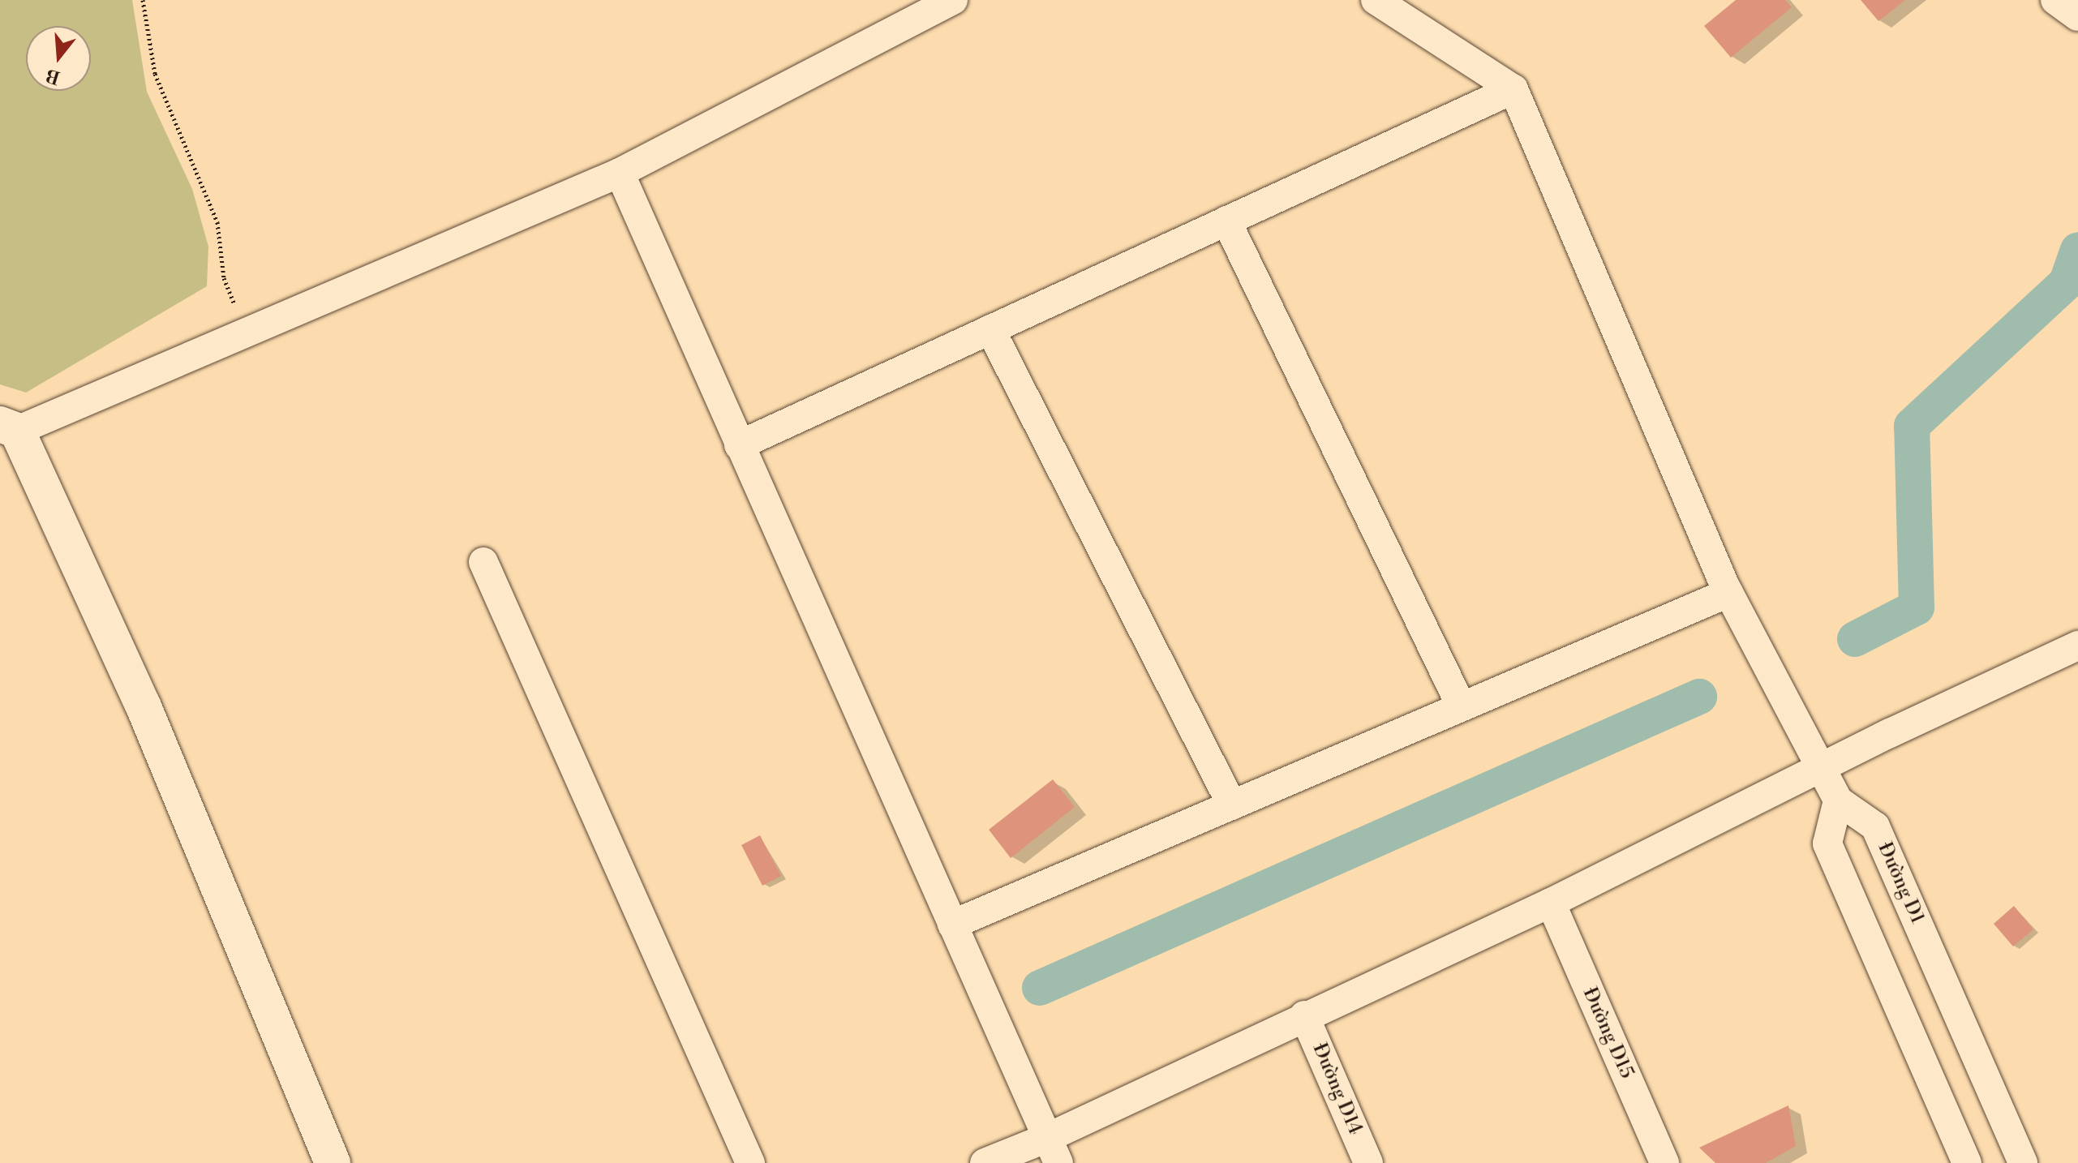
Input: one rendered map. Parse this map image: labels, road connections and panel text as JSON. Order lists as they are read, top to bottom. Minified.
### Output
{"streets":{"street":["Đường D1","Đường D15","Đường D14"]},"north":"bottom"}
